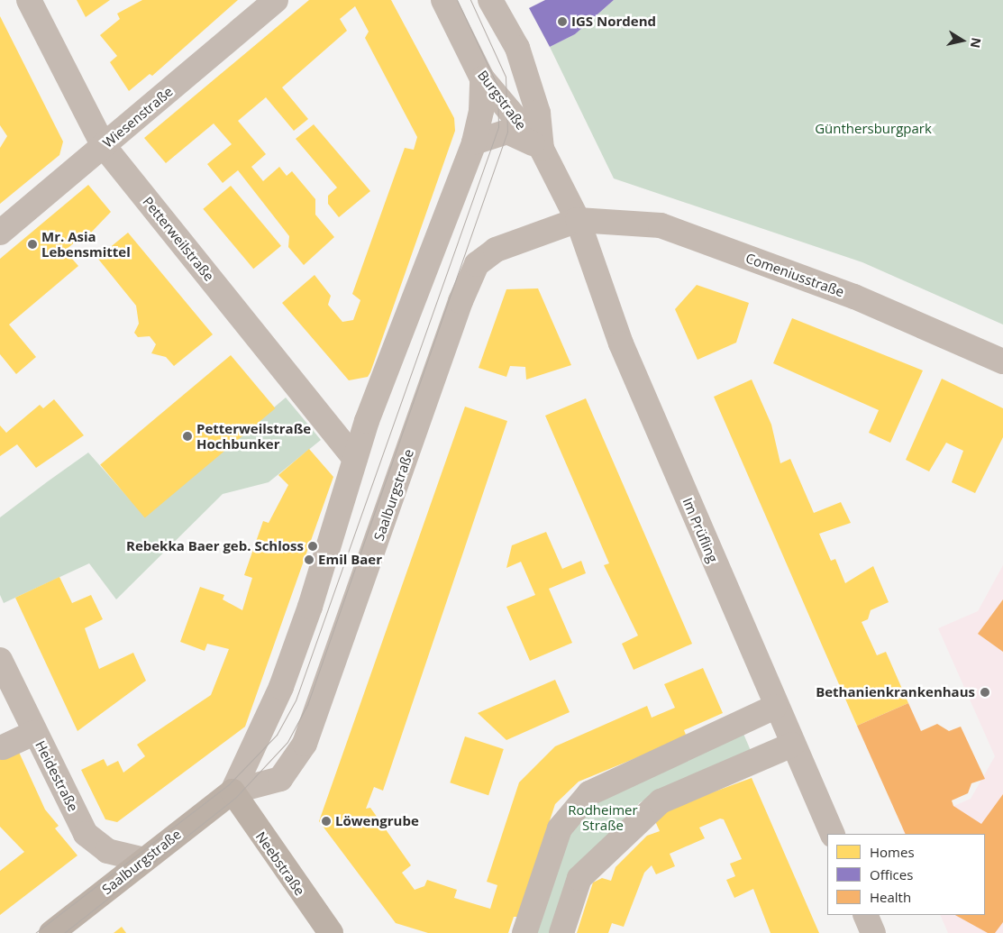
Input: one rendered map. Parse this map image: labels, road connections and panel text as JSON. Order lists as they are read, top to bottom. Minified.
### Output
{"streets":{"main road":["Saalburgstraße","Neebstraße"],"street":["Burgstraße","Wiesenstraße","Petterweilstraße","Comeniusstraße","Im Prüfling","Heidestraße"]},"crossings":[["Burgstraße","Comeniusstraße"],["Burgstraße","Saalburgstraße"],["Burgstraße","Im Prüfling"],["Wiesenstraße","Petterweilstraße"],["Petterweilstraße","Saalburgstraße"],["Comeniusstraße","Saalburgstraße"],["Comeniusstraße","Im Prüfling"],["Saalburgstraße","Im Prüfling"],["Saalburgstraße","Heidestraße"],["Saalburgstraße","Neebstraße"]],"parks":["Günthersburgpark","Rodheimer Straße"],"places":["IGS Nordend","Mr. Asia Lebensmittel","Petterweilstraße Hochbunker","Rebekka Baer geb. Schloss","Emil Baer","Bethanienkrankenhaus","Löwengrube"],"legend":["Homes","Offices","Health"],"north":"right"}
